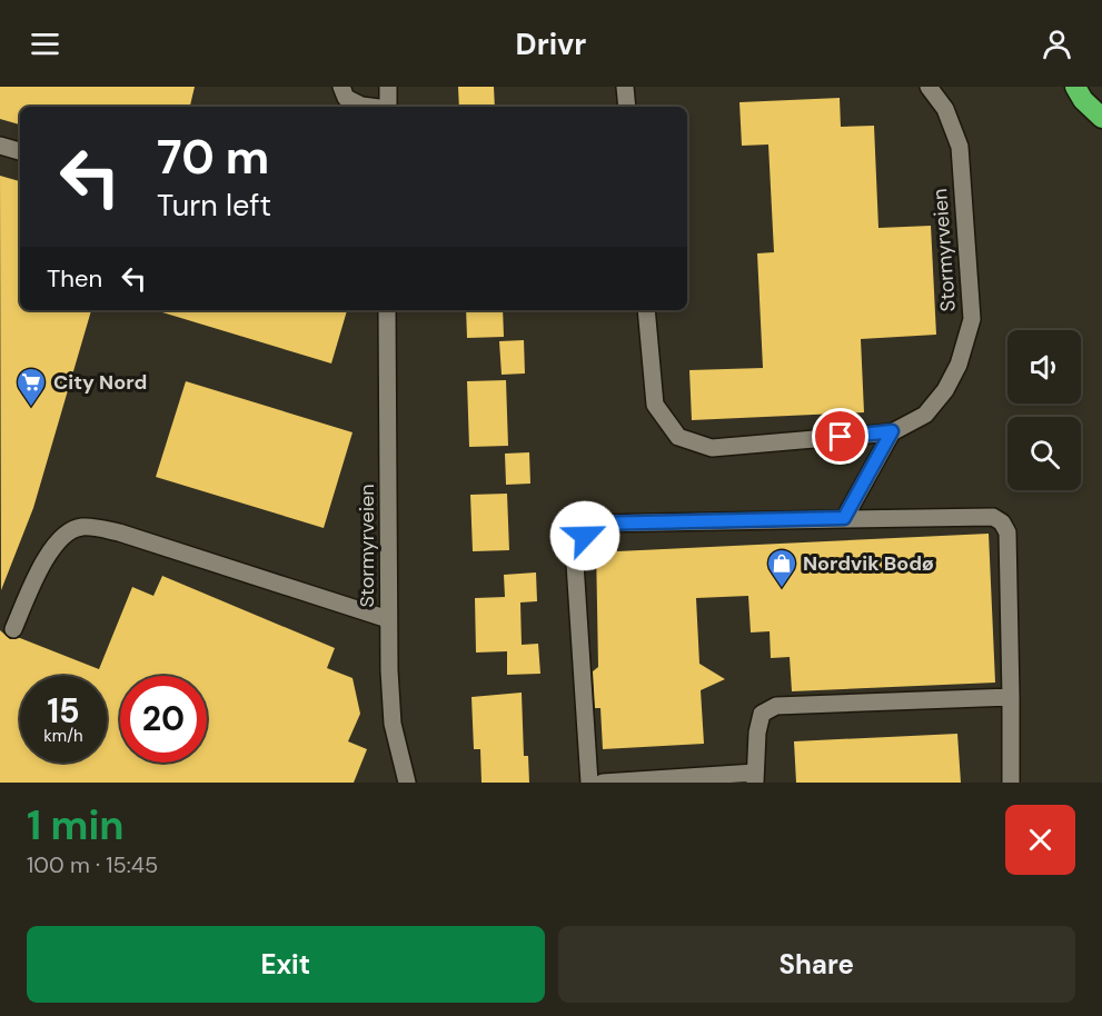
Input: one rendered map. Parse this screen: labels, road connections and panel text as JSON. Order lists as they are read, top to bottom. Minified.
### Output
{"streets":{"street":["Stormyrveien"]},"places":{"supermarket":["City Nord"],"shop":["Nordvik Bodø"]},"page":{"header":"Drivr","turn":["70 m","Turn left"],"then":"Then","speed":"15 km/h","limit":"20","heading":["1 min","100 m · 15:45"],"buttons":["Exit","Share"]}}
